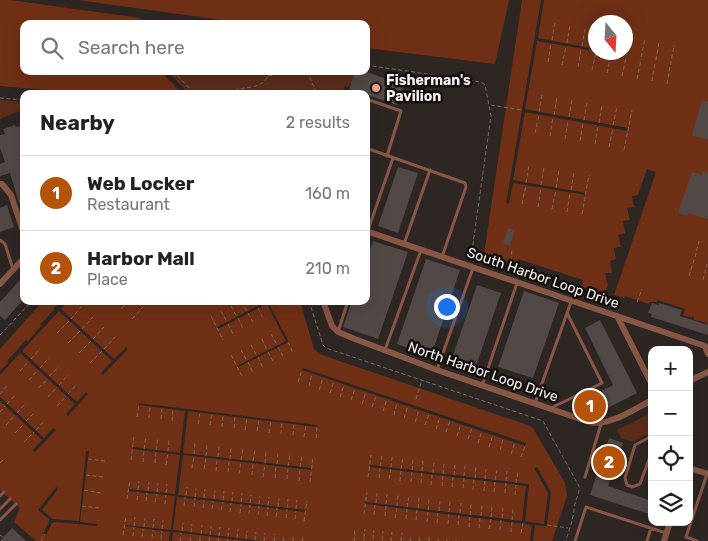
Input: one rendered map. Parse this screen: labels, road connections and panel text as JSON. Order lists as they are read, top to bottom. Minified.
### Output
{"streets":{"street":["South Harbor Loop Drive","North Harbor Loop Drive"]},"places":["Fisherman's Pavilion"],"north":"bottom","page":{"search":"Search here","heading":["Nearby","2 results"],"list":[{"mark":"1","name":"Web Locker","note":"Restaurant","value":"160 m"},{"mark":"2","name":"Harbor Mall","note":"Place","value":"210 m"}],"map_buttons":["+","−"],"pins":["1","2"]}}
